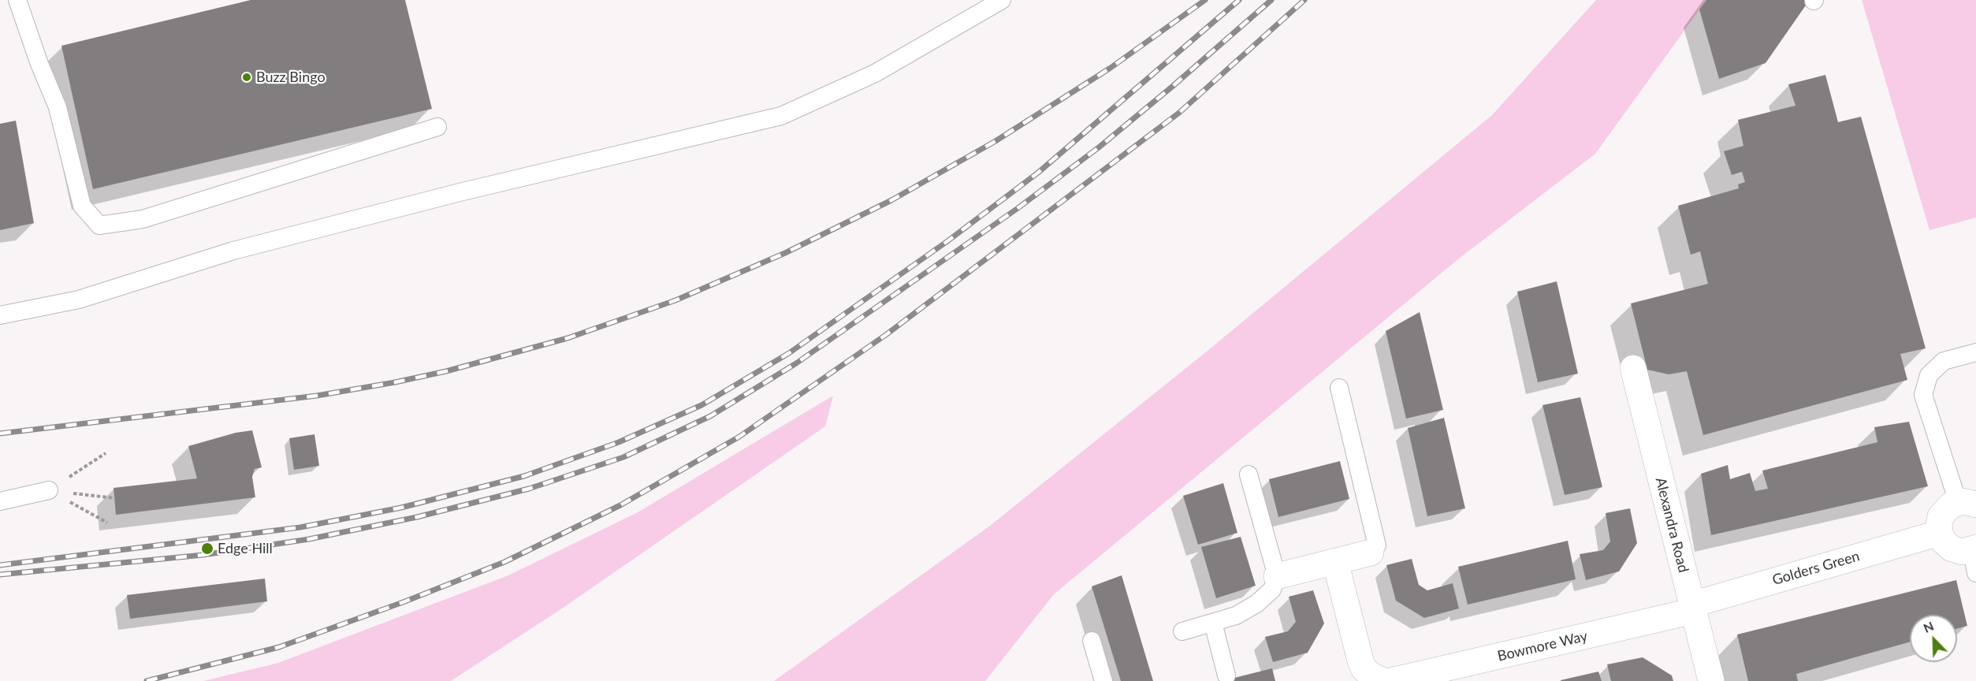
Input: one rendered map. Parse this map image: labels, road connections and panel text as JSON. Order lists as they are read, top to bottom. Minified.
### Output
{"streets":{"street":["Alexandra Road","Golders Green","Bowmore Way"]},"crossings":[["Alexandra Road","Golders Green"],["Alexandra Road","Bowmore Way"],["Golders Green","Bowmore Way"]],"places":["Buzz Bingo","Edge Hill"],"north":"top left"}
